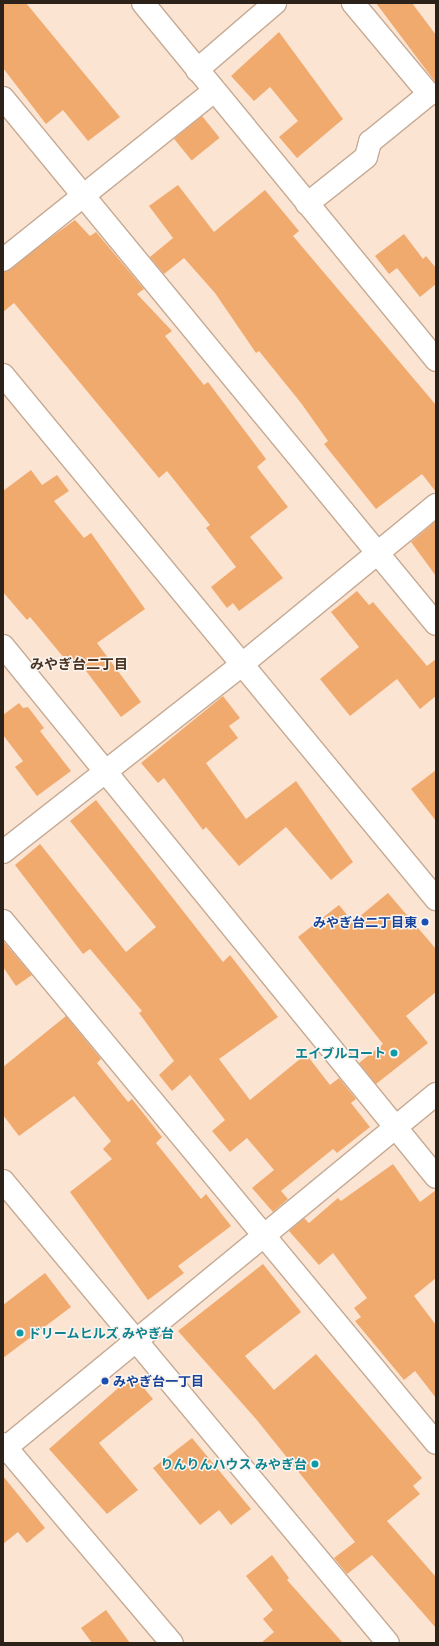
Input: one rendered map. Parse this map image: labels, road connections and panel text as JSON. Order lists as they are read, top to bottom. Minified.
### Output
{"districts":["みやぎ台二丁目"],"places":["みやぎ台二丁目東","エイブルコート","ドリームヒルズ みやぎ台","みやぎ台一丁目","りんりんハウス みやぎ台"]}
